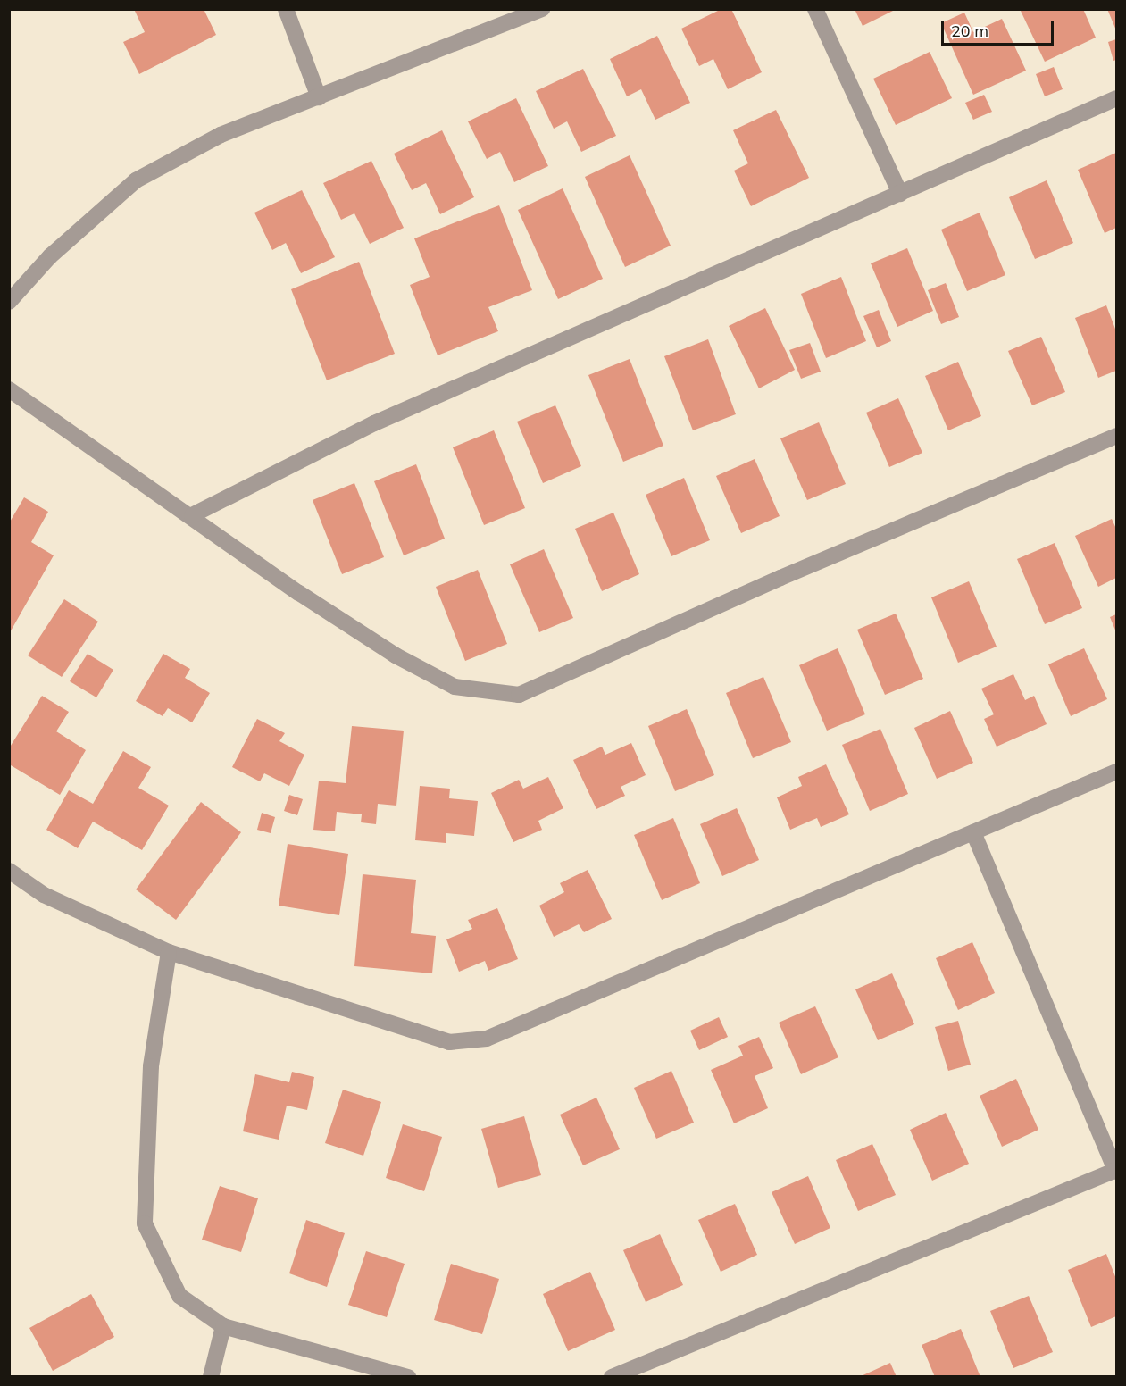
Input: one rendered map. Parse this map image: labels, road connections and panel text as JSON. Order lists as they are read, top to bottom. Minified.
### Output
{"scale_bar":"20 m"}
